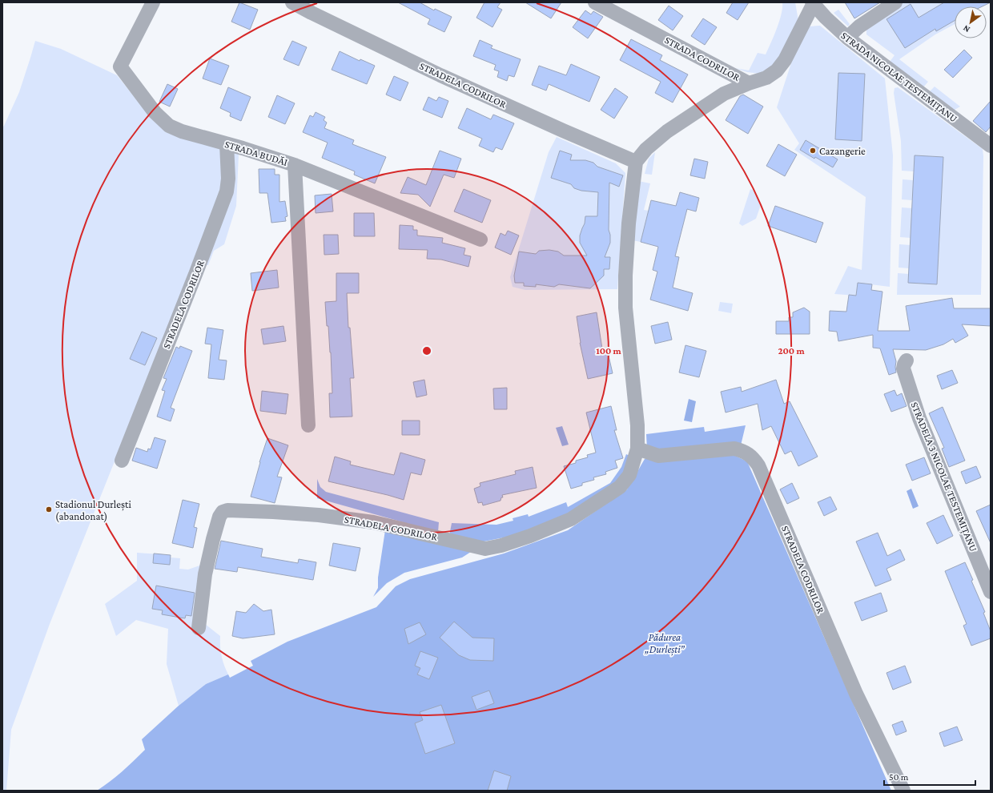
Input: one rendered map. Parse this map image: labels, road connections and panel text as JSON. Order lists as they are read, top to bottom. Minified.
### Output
{"streets":{"street":["STRADA CODRILOR","STRADA NICOLAE TESTEMIȚANU","STRADELA CODRILOR","STRADA BUDĂI","STRADELA 3 NICOLAE TESTEMIȚANU"]},"crossings":[["STRADA CODRILOR","STRADA NICOLAE TESTEMIȚANU"],["STRADELA CODRILOR","STRADA BUDĂI"]],"parks":["Pădurea „Durlești”"],"places":["Cazangerie","Stadionul Durlești (abandonat)"],"scale_bar":"50 m","north":"bottom left","rings":["100 m","200 m"]}
